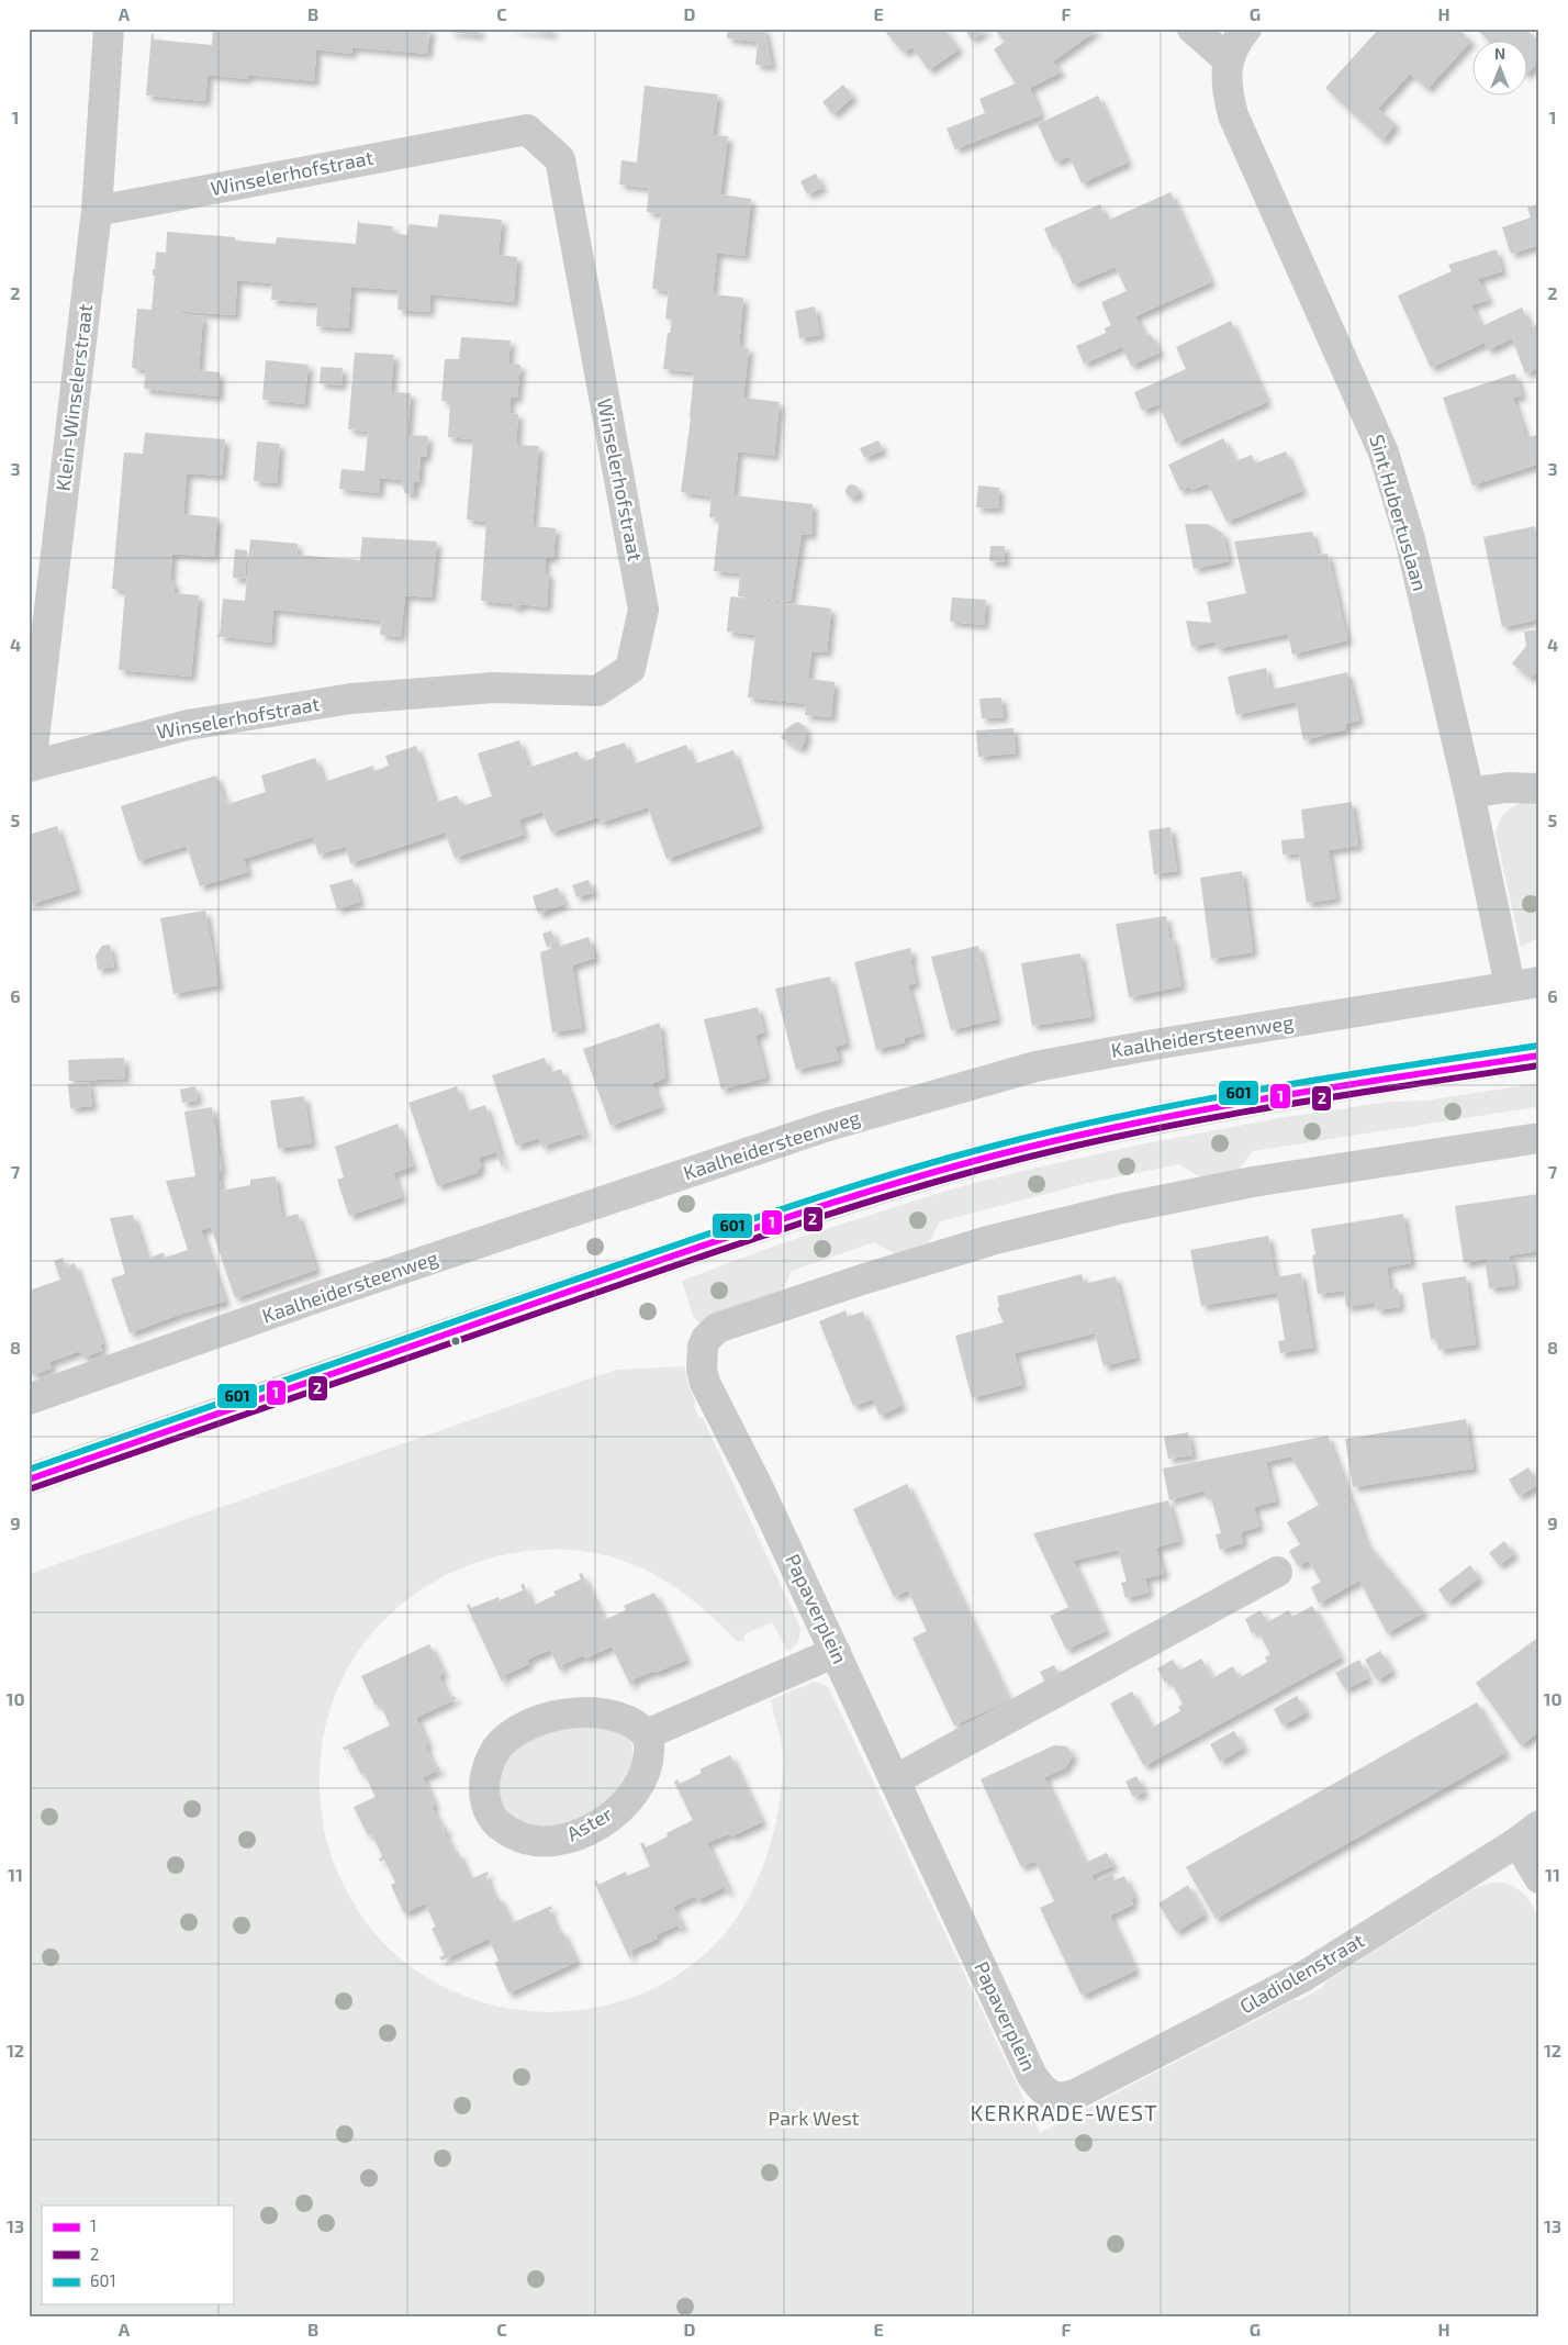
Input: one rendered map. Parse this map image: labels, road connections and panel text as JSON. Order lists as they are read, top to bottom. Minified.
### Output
{"streets":{"street":["Winselerhofstraat","Klein-Winselerstraat","Sint Hubertuslaan","Kaalheidersteenweg","Papaverplein","Aster","Gladiolenstraat"]},"crossings":[["Winselerhofstraat","Klein-Winselerstraat"],["Sint Hubertuslaan","Kaalheidersteenweg"],["Papaverplein","Gladiolenstraat"]],"districts":["KERKRADE-WEST"],"parks":["Park West"],"lines":["transit line 601","transit line 1","transit line 2"],"legend":["1","2","601"],"north":"top","grid":{"columns":["A","B","C","D","E","F","G","H"],"rows":["1","2","3","4","5","6","7","8","9","10","11","12","13"]}}
